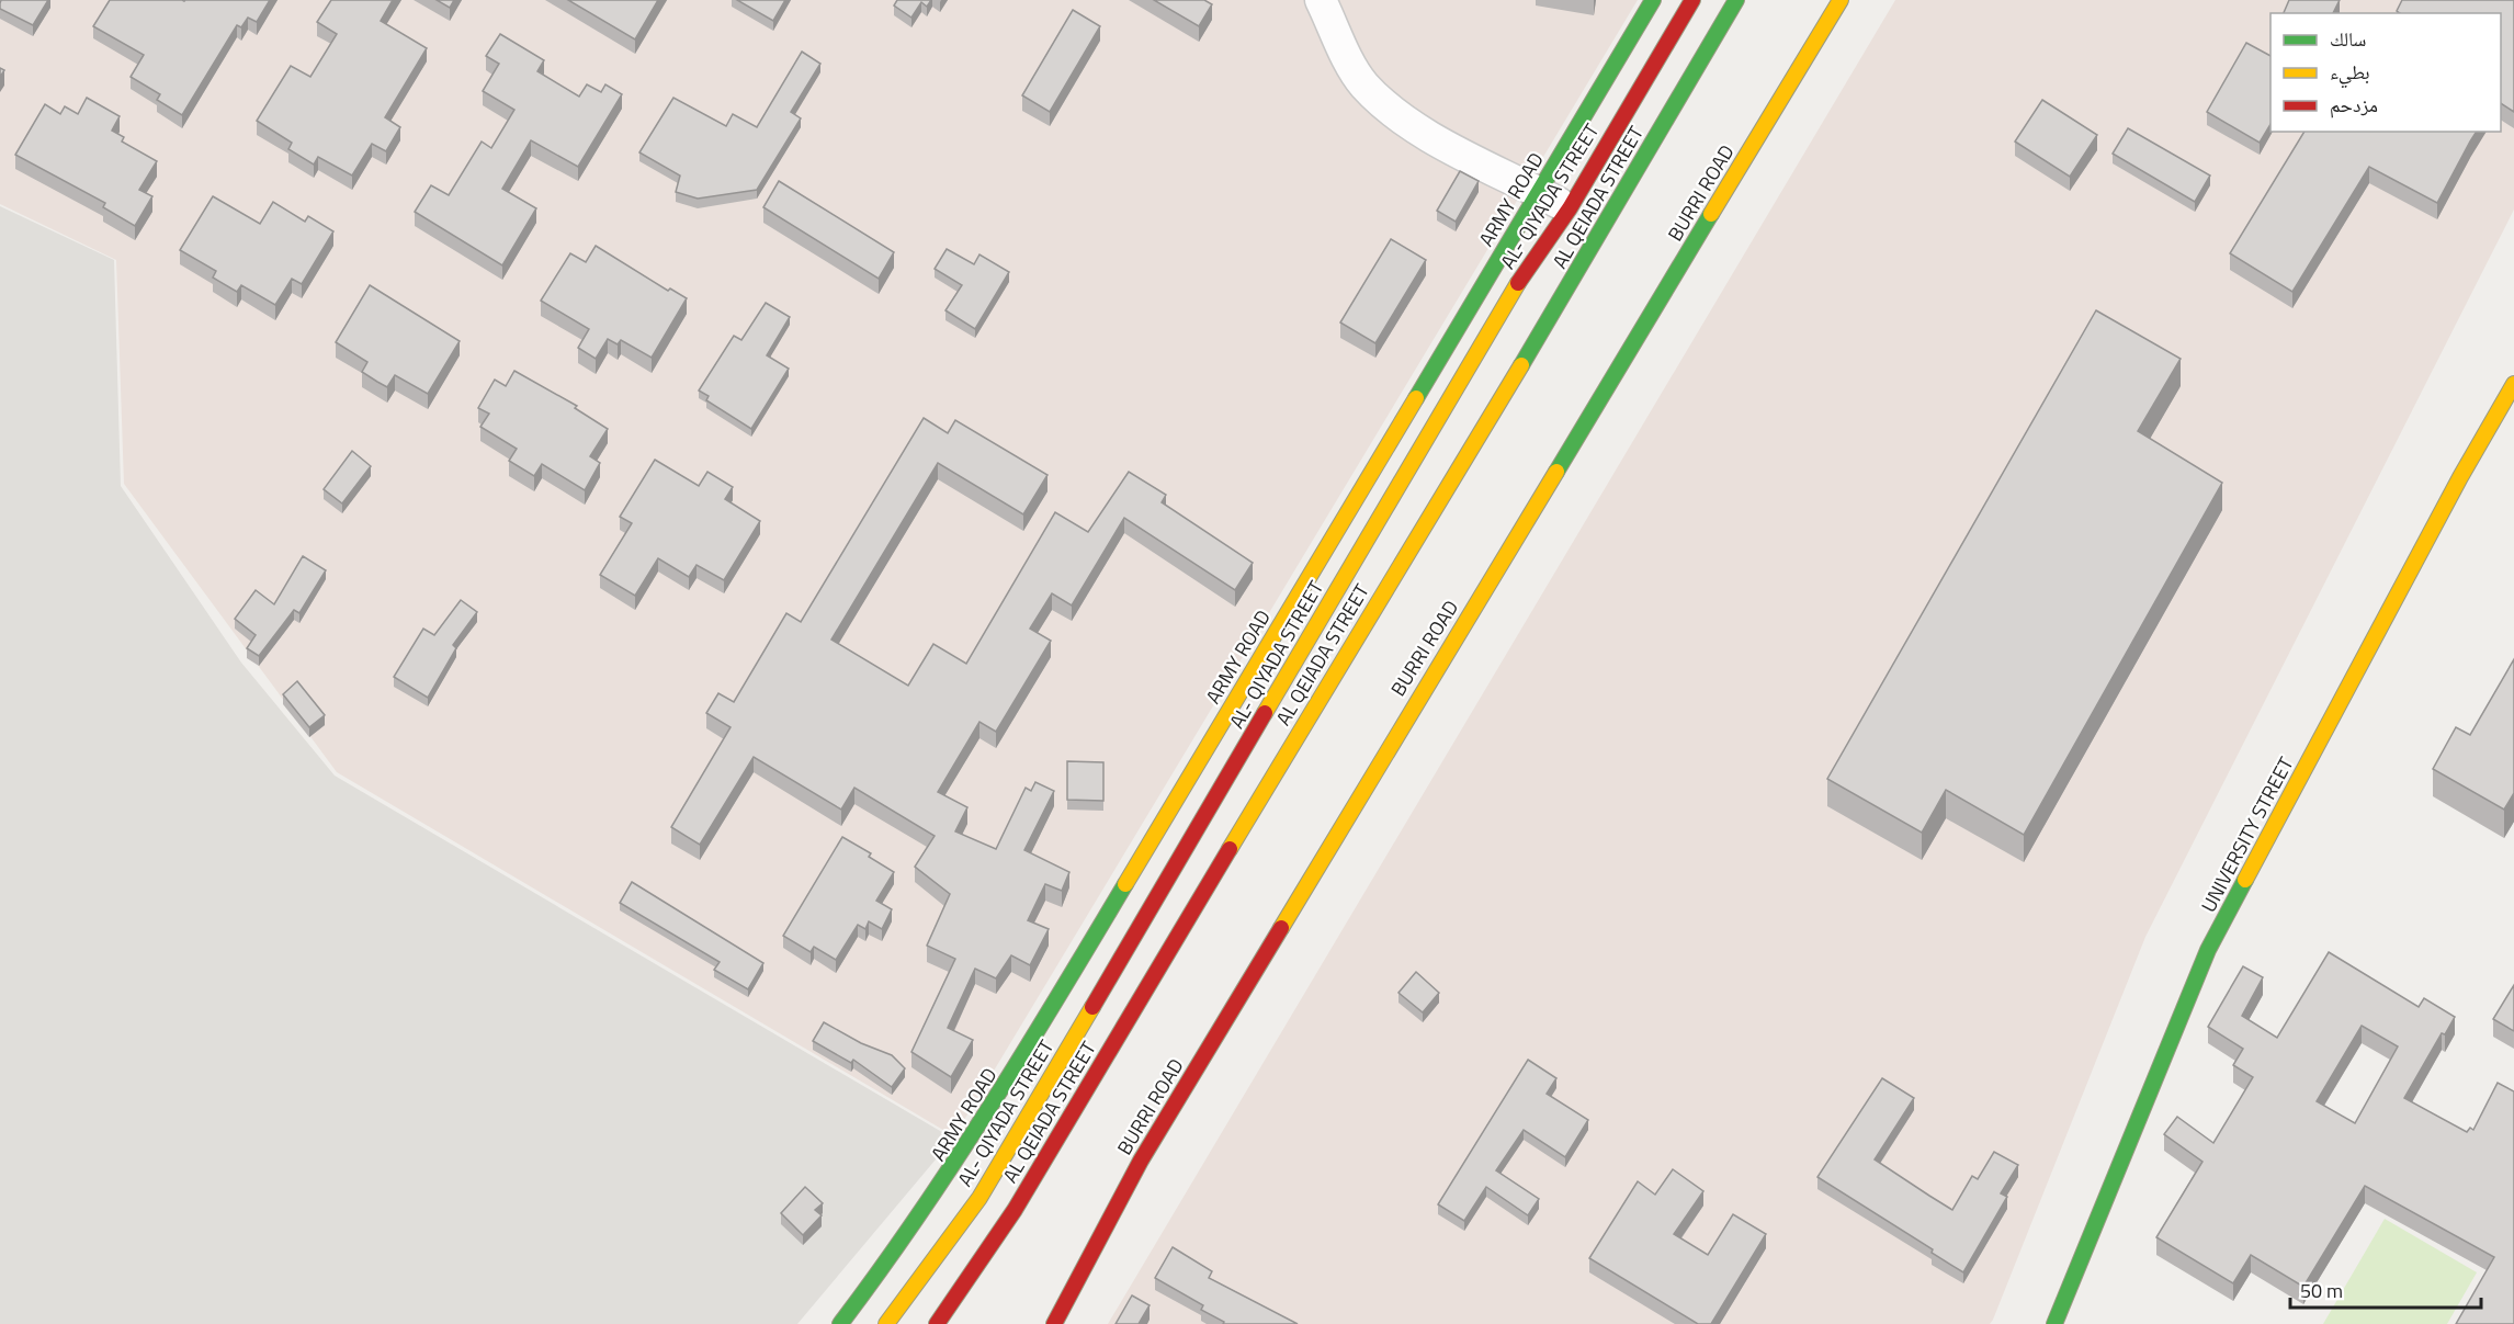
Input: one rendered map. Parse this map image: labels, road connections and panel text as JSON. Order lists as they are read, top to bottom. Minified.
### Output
{"streets":{"main road":["BURRI ROAD","AL- QIYADA STREET","AL QEIADA STREET","ARMY ROAD","UNIVERSITY STREET"]},"legend":["سالك","بطيء","مزدحم"],"scale_bar":"50 m"}
